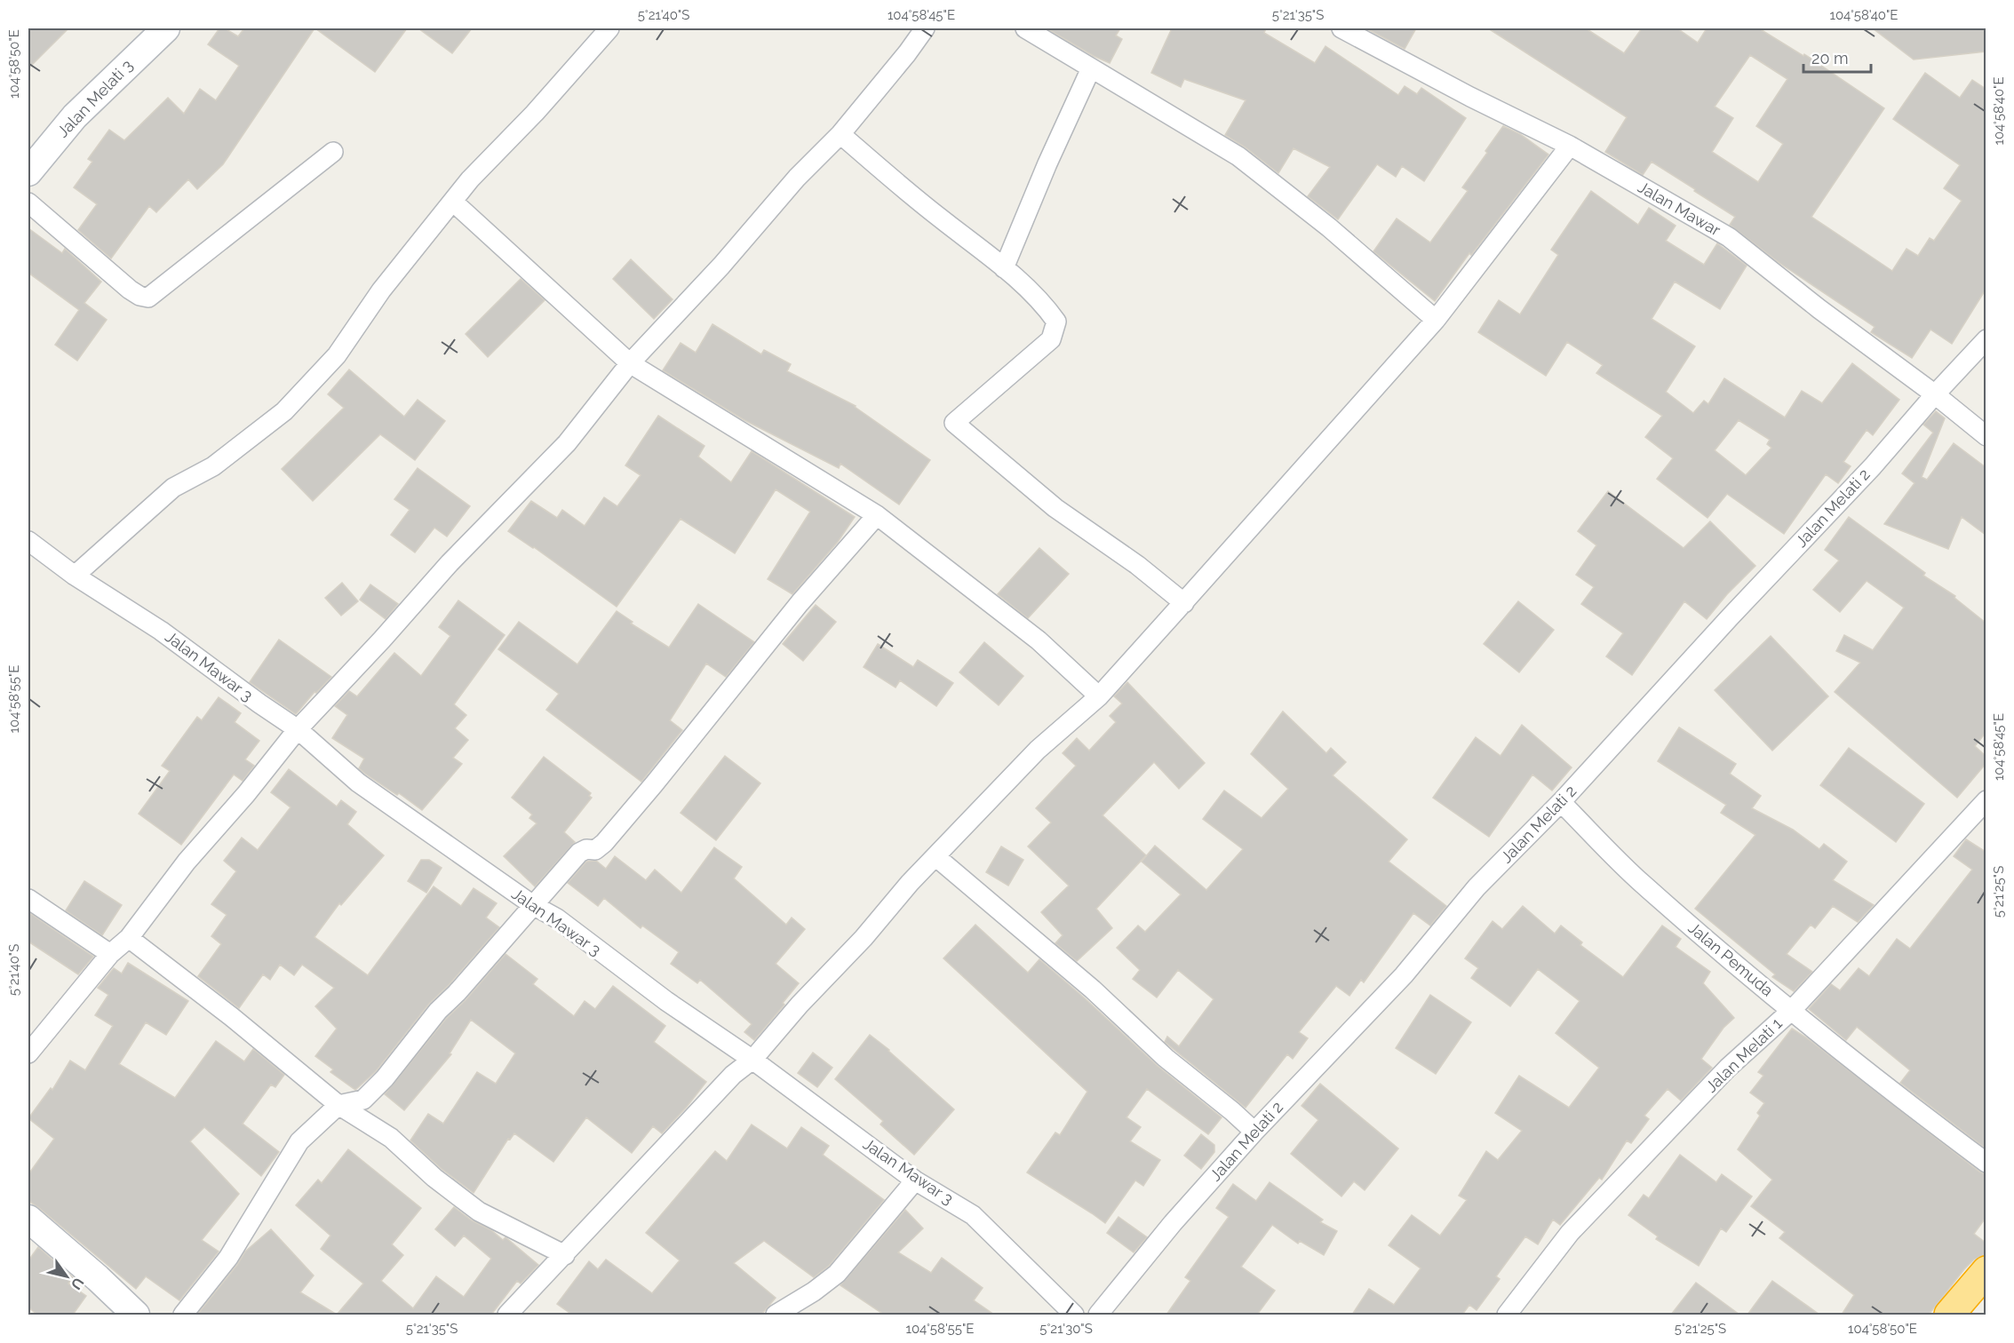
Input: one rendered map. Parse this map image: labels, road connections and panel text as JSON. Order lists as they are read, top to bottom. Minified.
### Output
{"streets":{"street":["Jalan Melati 3","Jalan Mawar","Jalan Melati 2","Jalan Mawar 3","Jalan Pemuda","Jalan Melati 1"]},"crossings":[["Jalan Mawar","Jalan Melati 2"],["Jalan Melati 2","Jalan Pemuda"],["Jalan Pemuda","Jalan Melati 1"]],"scale_bar":"20 m","north":"bottom right","coordinates":["5°21'40\"S","104°58'45\"E","5°21'35\"S","104°58'40\"E","104°58'50\"E","104°58'55\"E","5°21'25\"S","5°21'30\"S"]}
